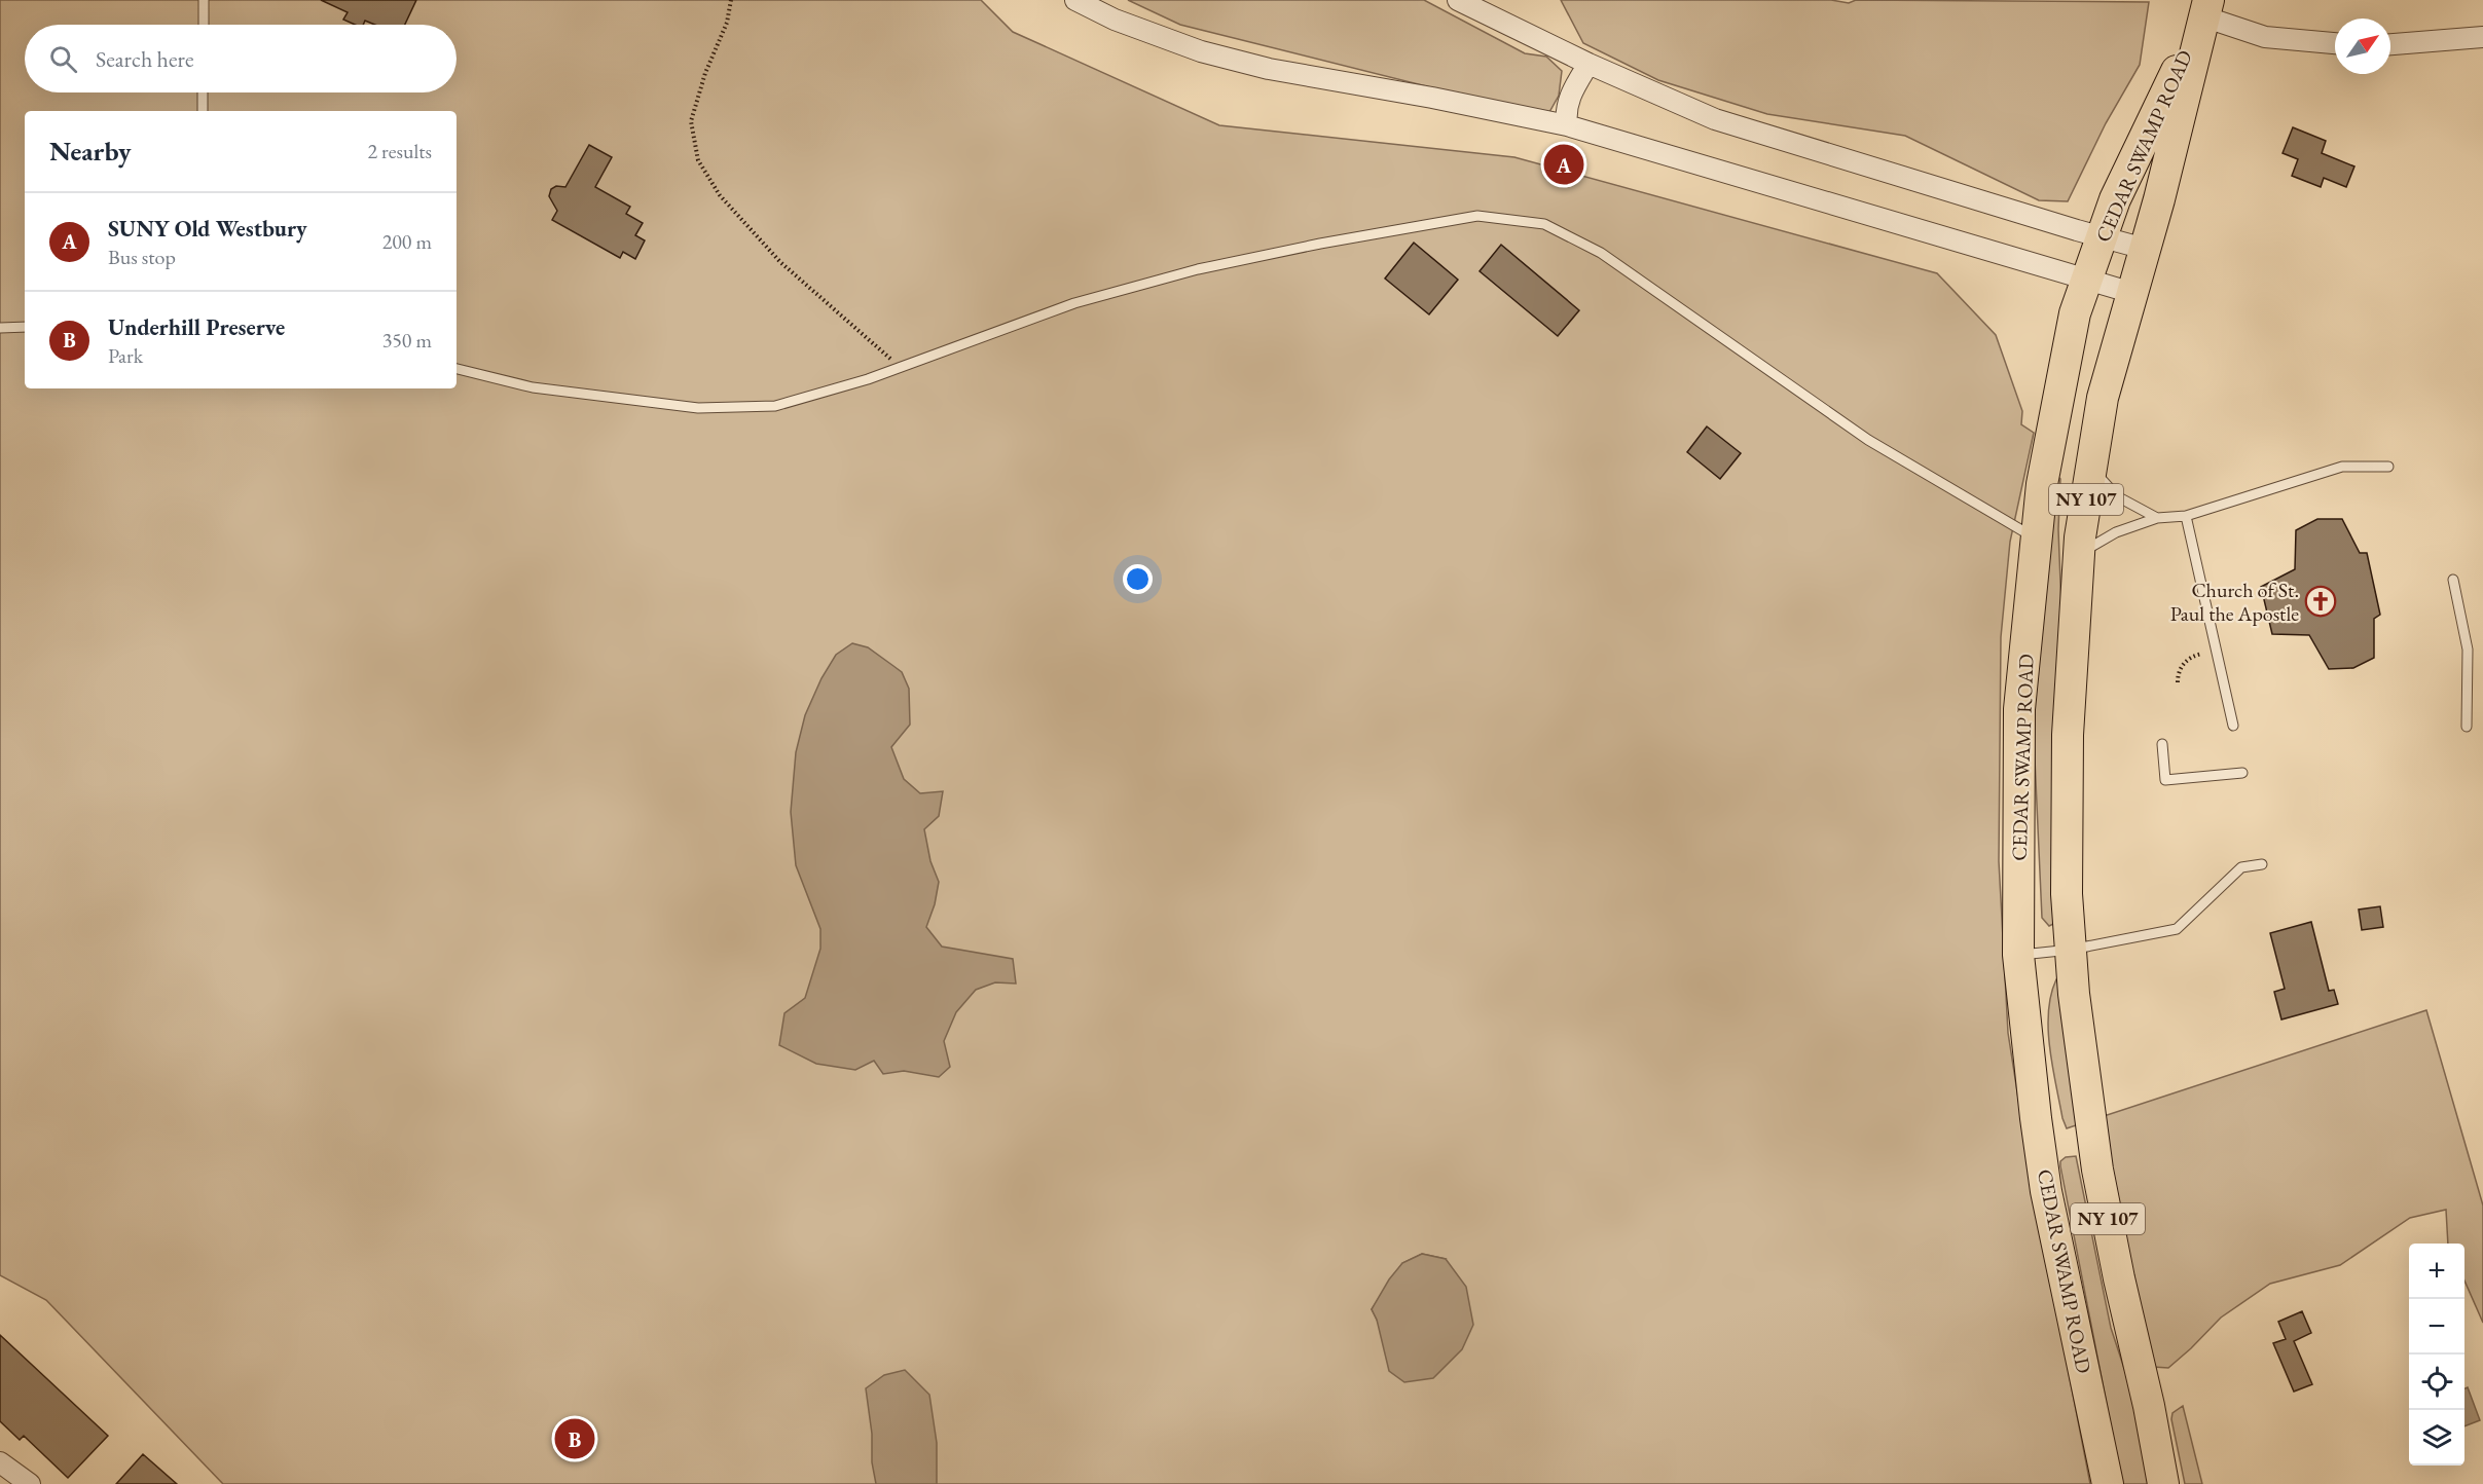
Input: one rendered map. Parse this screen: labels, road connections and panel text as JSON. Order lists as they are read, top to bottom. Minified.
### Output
{"streets":{"main road":["CEDAR SWAMP ROAD","NY 107"]},"places":{"church":["Church of St. Paul the Apostle"]},"north":"top right","page":{"search":"Search here","heading":["Nearby","2 results"],"pins":["A","B"],"list":[{"mark":"A","name":"SUNY Old Westbury","note":"Bus stop","value":"200 m"},{"mark":"B","name":"Underhill Preserve","note":"Park","value":"350 m"}],"map_buttons":["+","−"]}}
